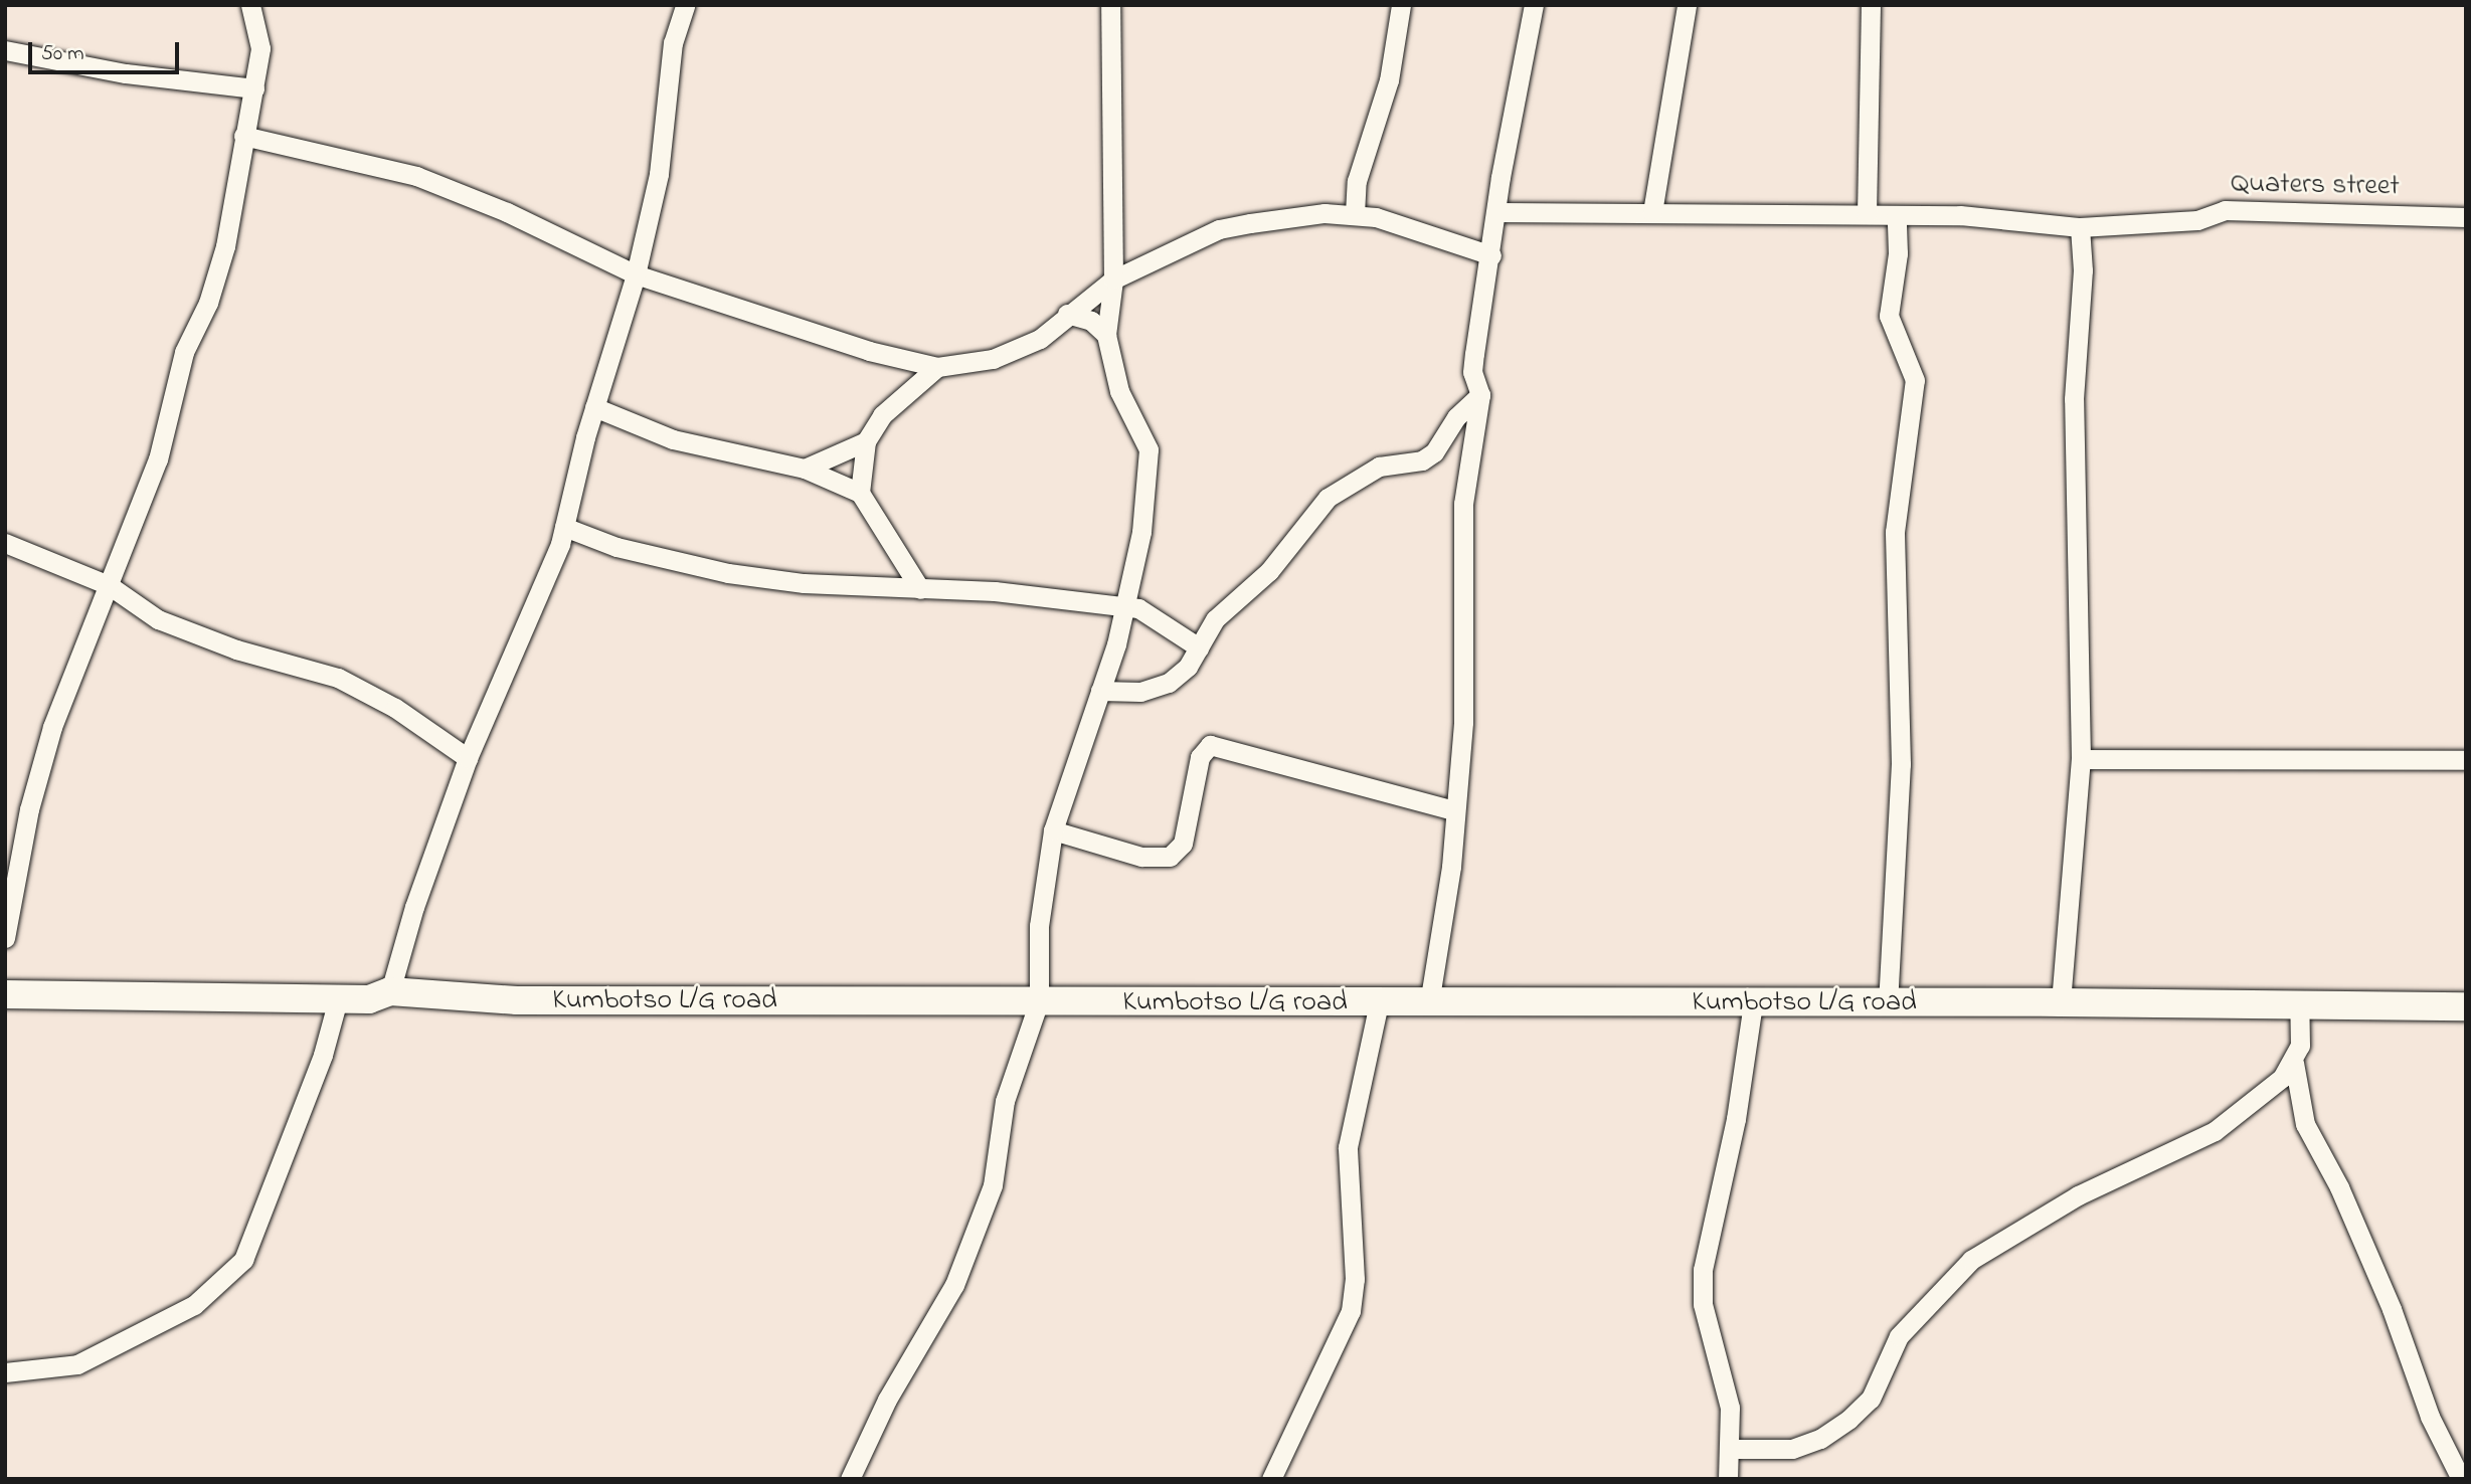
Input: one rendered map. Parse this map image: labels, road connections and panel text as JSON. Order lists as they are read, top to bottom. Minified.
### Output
{"streets":{"main road":["Kumbotso L/G road"],"street":["Quaters street"]},"scale_bar":"50 m"}
